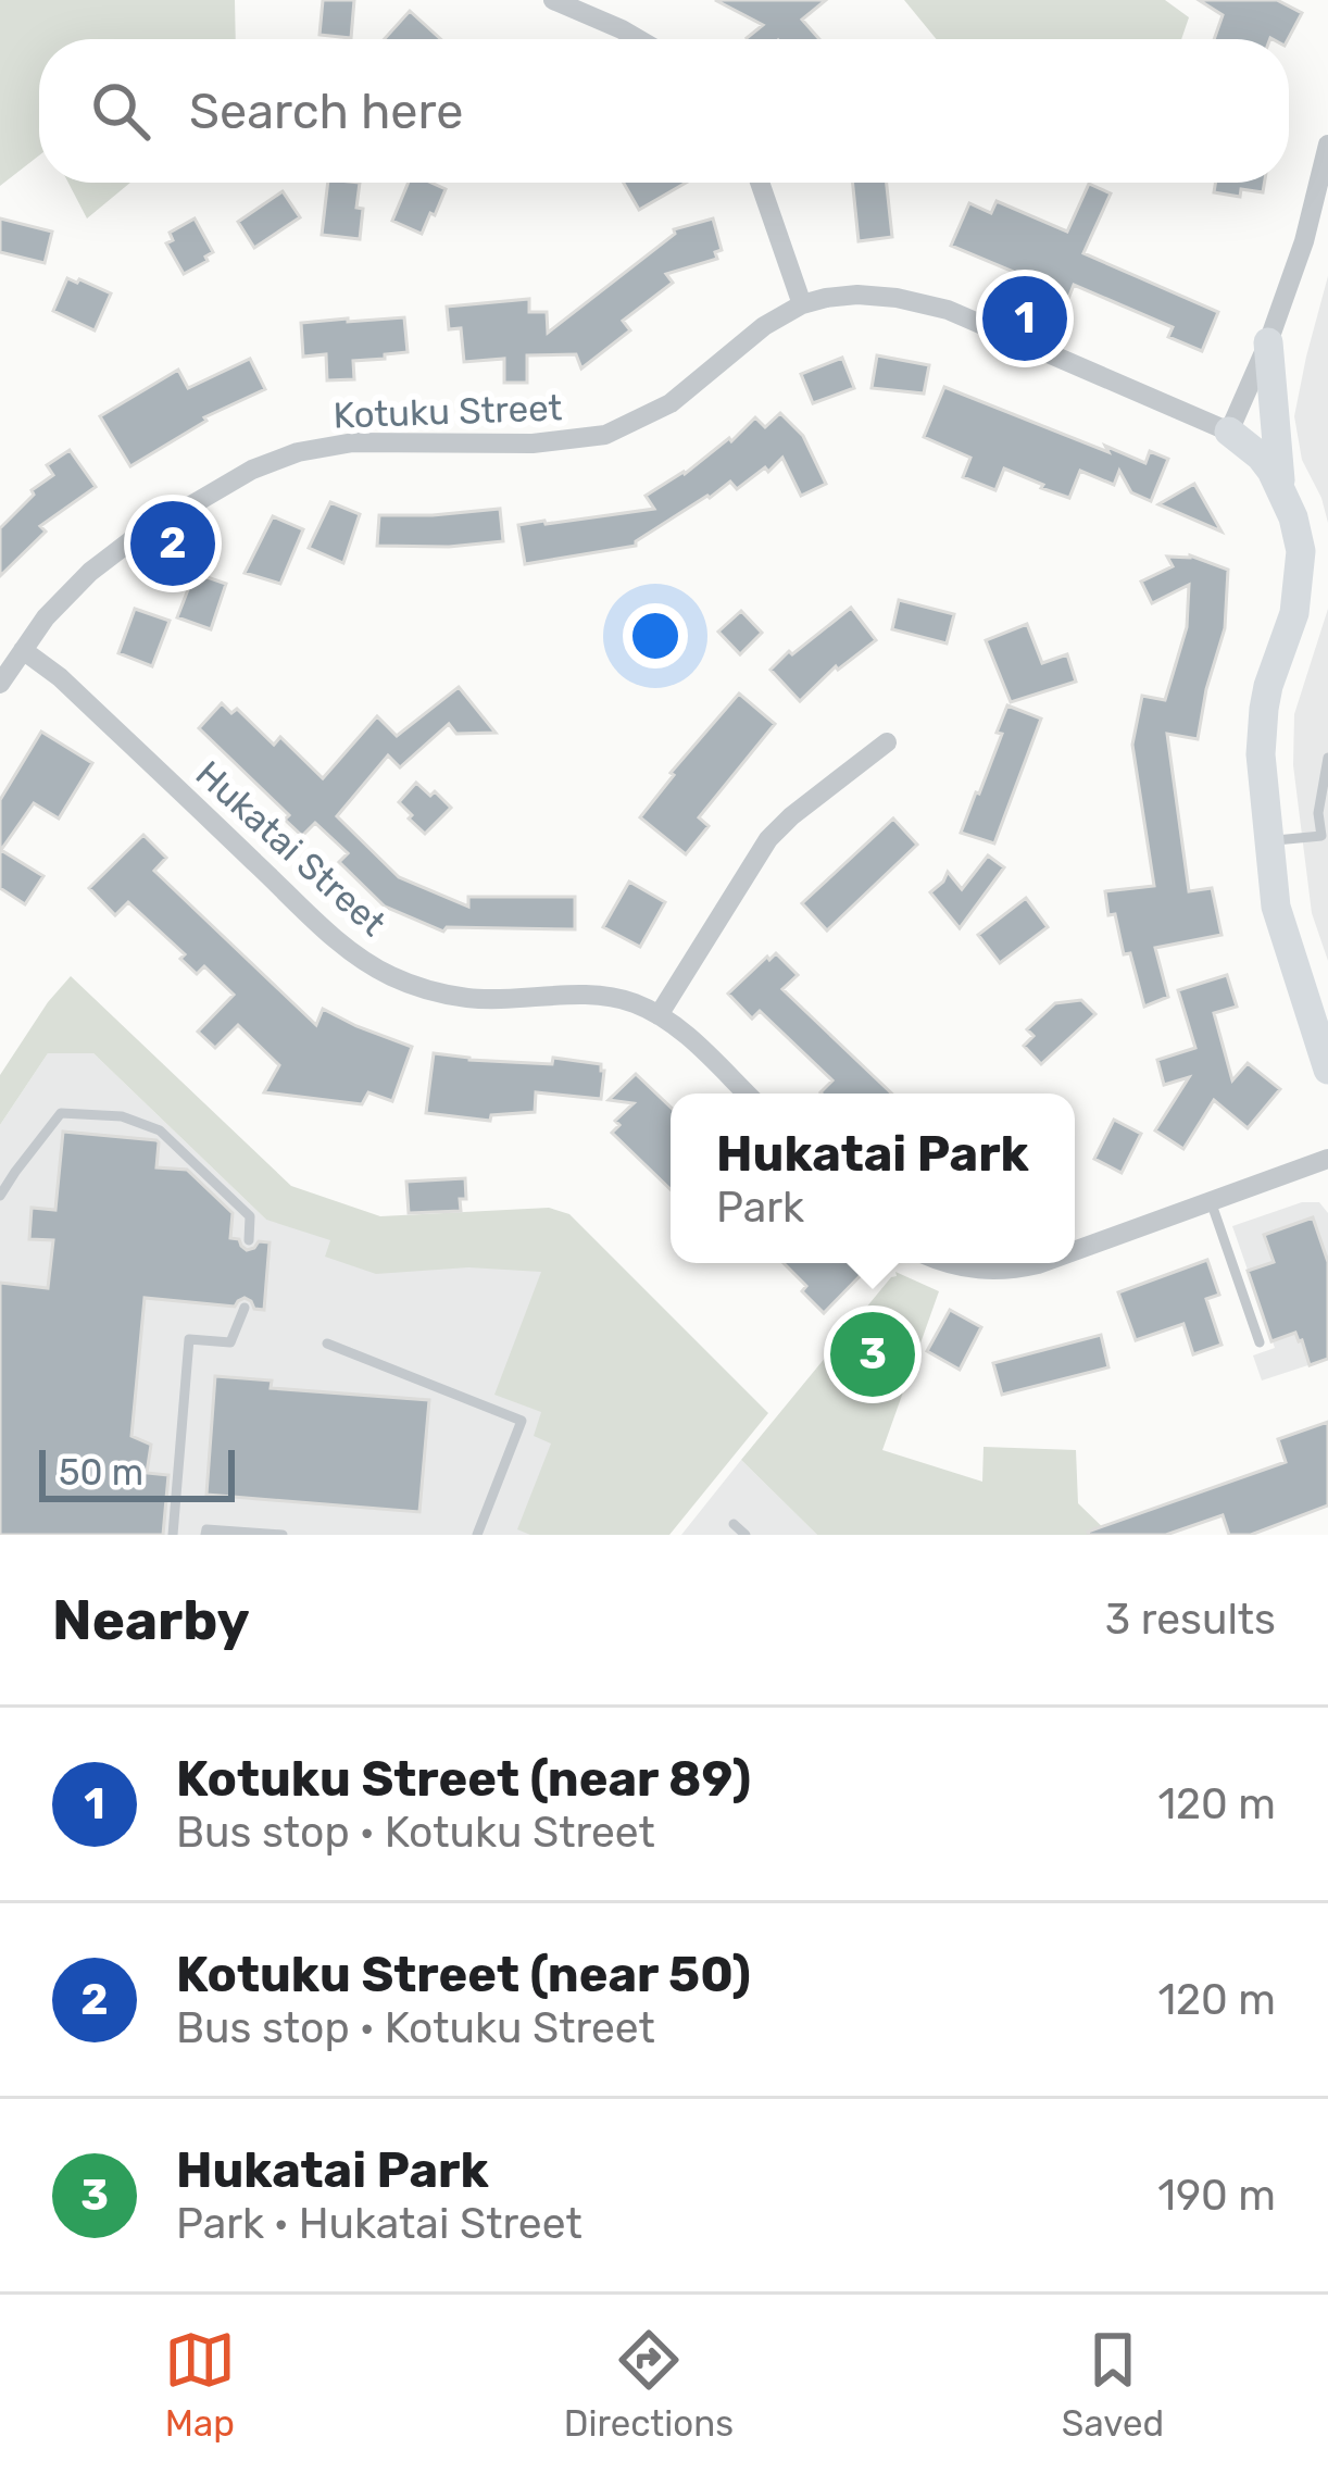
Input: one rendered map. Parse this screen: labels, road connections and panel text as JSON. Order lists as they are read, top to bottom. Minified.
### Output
{"streets":{"street":["Kotuku Street","Hukatai Street"]},"crossings":[["Kotuku Street","Hukatai Street"]],"scale_bar":"50 m","page":{"search":"Search here","pins":["1","2","3"],"popup":["Hukatai Park","Park"],"scale":"50 m","heading":["Nearby","3 results"],"list":[{"mark":"1","name":"Kotuku Street (near 89)","note":"Bus stop · Kotuku Street","value":"120 m"},{"mark":"2","name":"Kotuku Street (near 50)","note":"Bus stop · Kotuku Street","value":"120 m"},{"mark":"3","name":"Hukatai Park","note":"Park · Hukatai Street","value":"190 m"}],"nav":["Map","Directions","Saved"]}}
